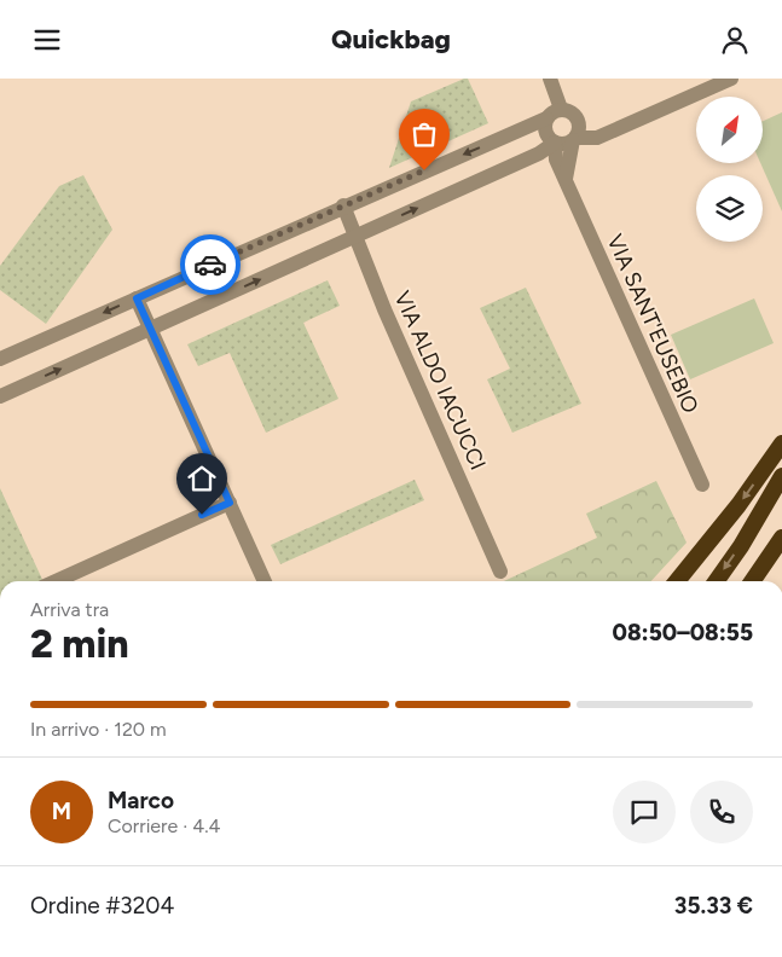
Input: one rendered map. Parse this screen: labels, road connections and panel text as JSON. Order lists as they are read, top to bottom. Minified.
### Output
{"streets":{"street":["VIA SANT'EUSEBIO","VIA ALDO IACUCCI"]},"north":"top right","page":{"header":"Quickbag","heading":["2 min","Arriva tra","08:50–08:55"],"panel":["Marco","Corriere · 4.4","Ordine #3204","35.33 €"],"bar":"In arrivo · 120 m","round":"M"}}
